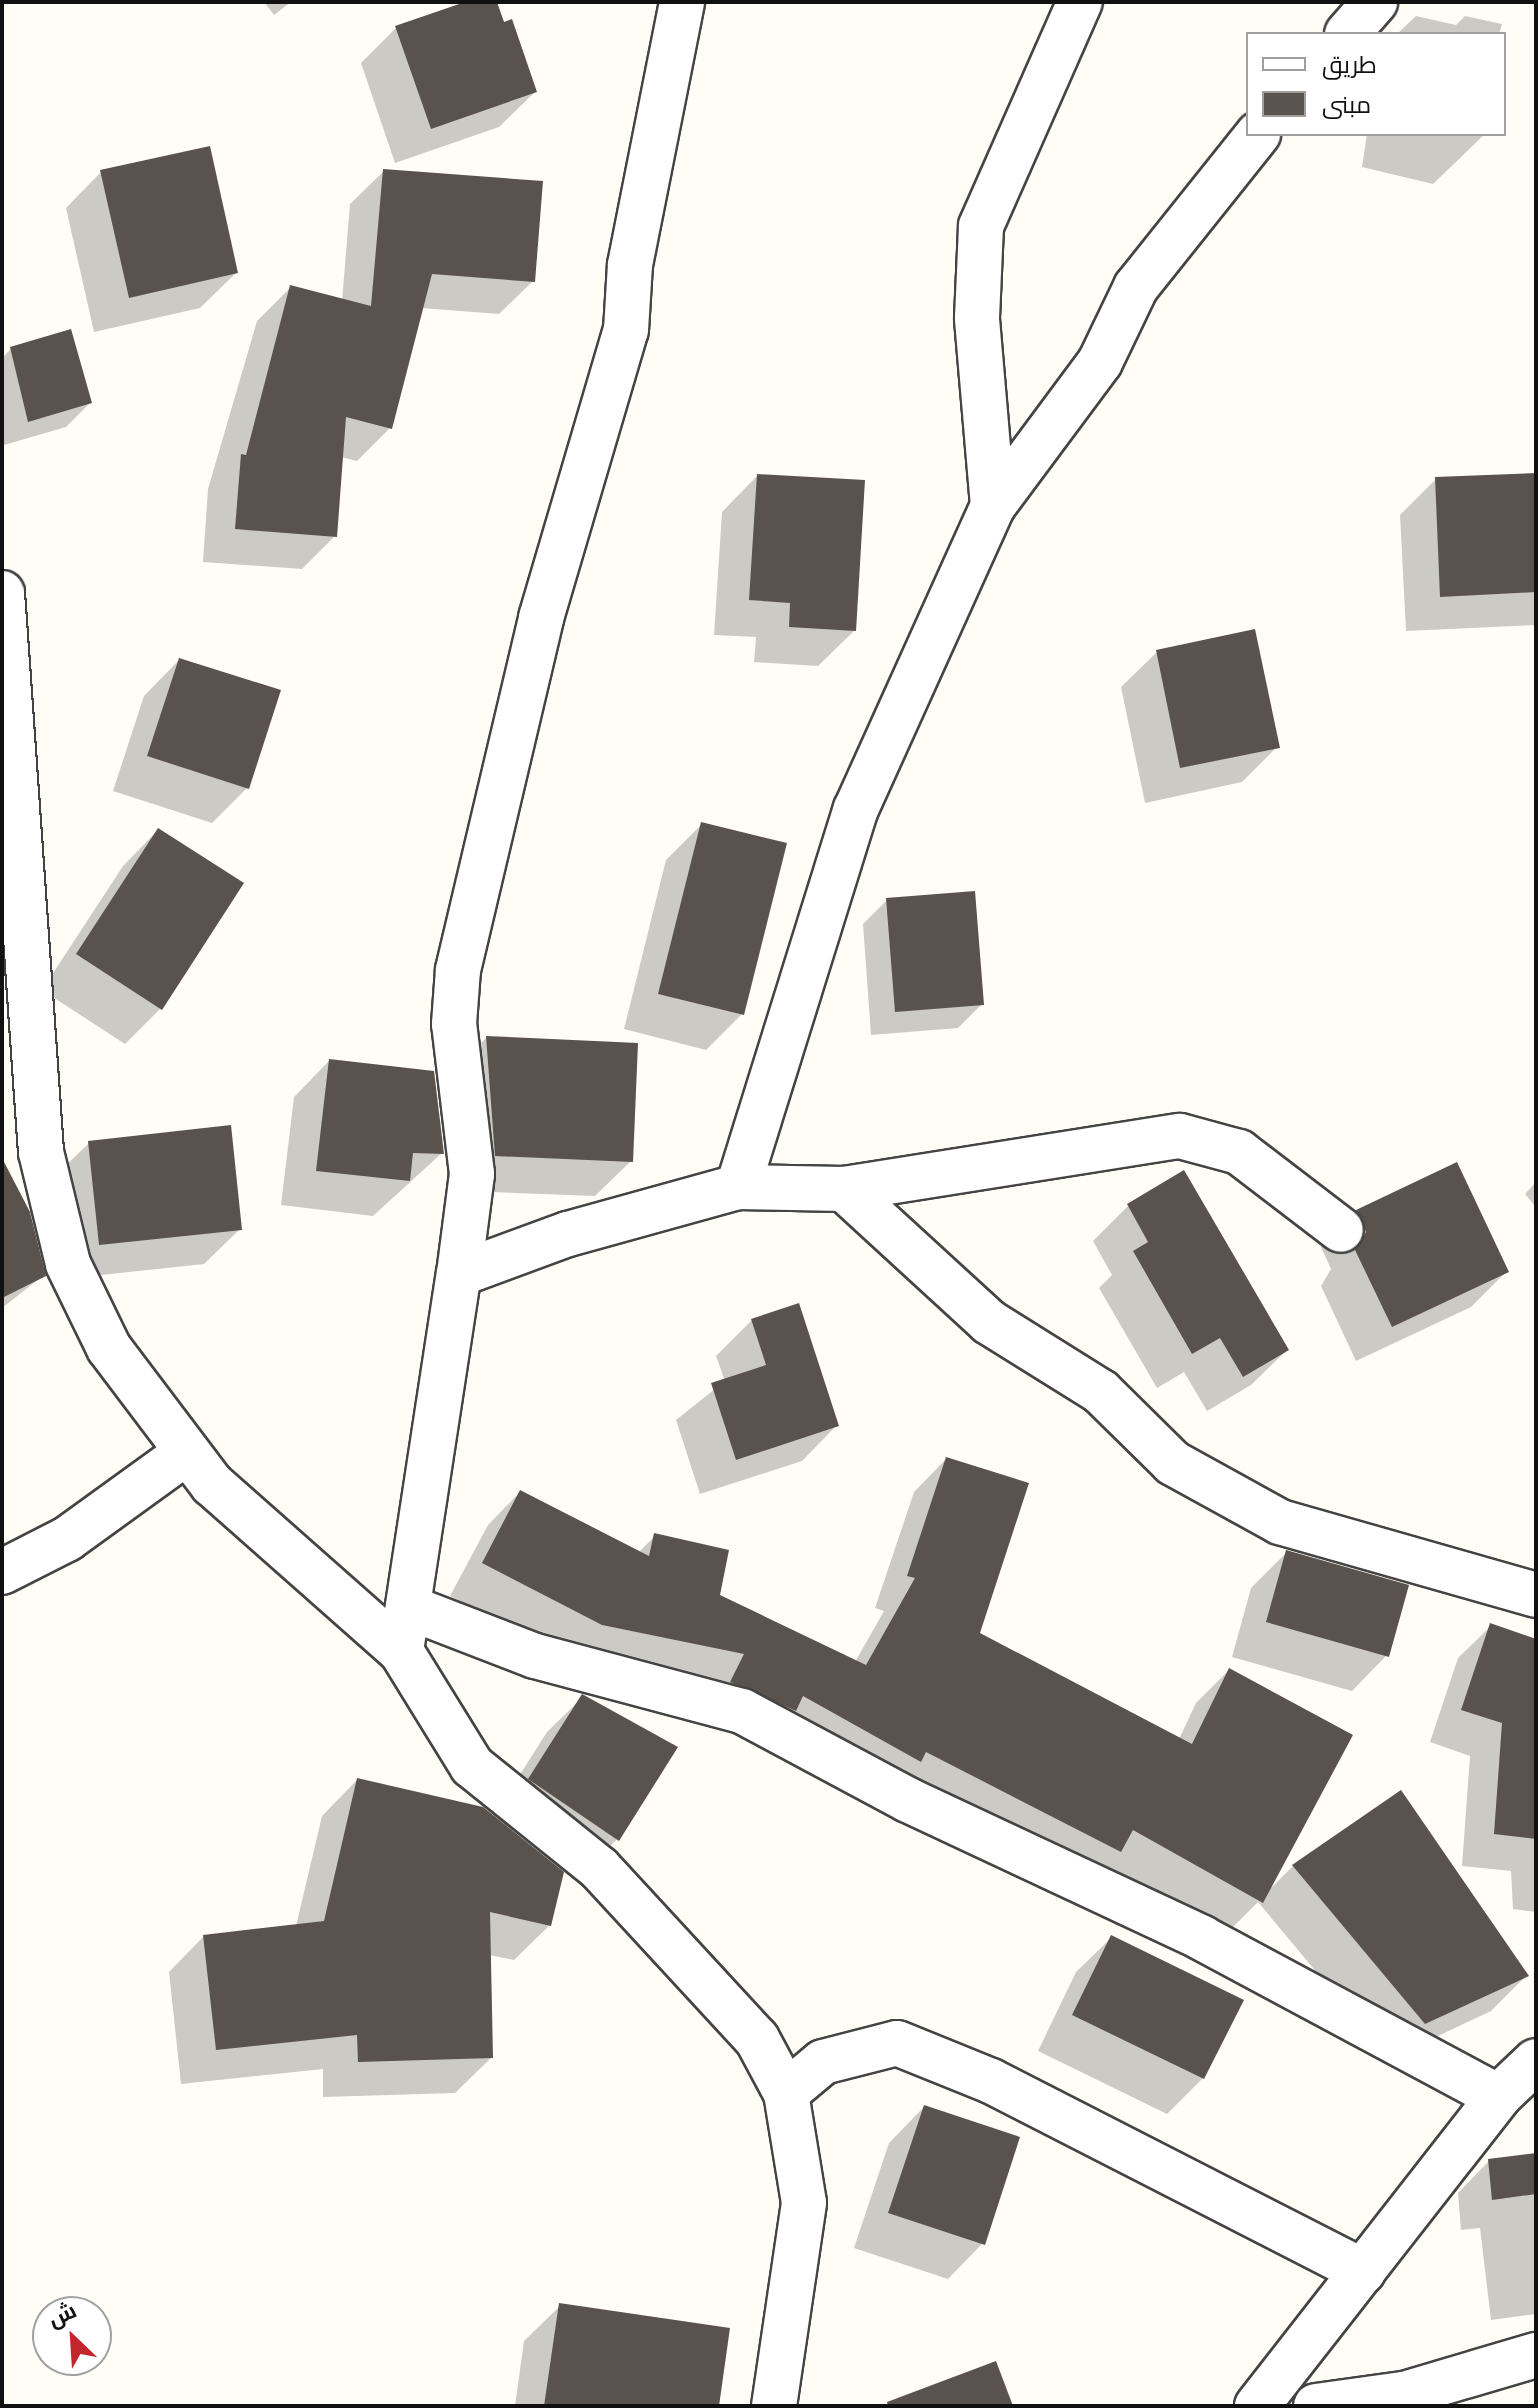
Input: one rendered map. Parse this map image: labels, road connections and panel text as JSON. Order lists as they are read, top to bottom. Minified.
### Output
{"legend":["طريق","مبنى"],"north":"top left"}
